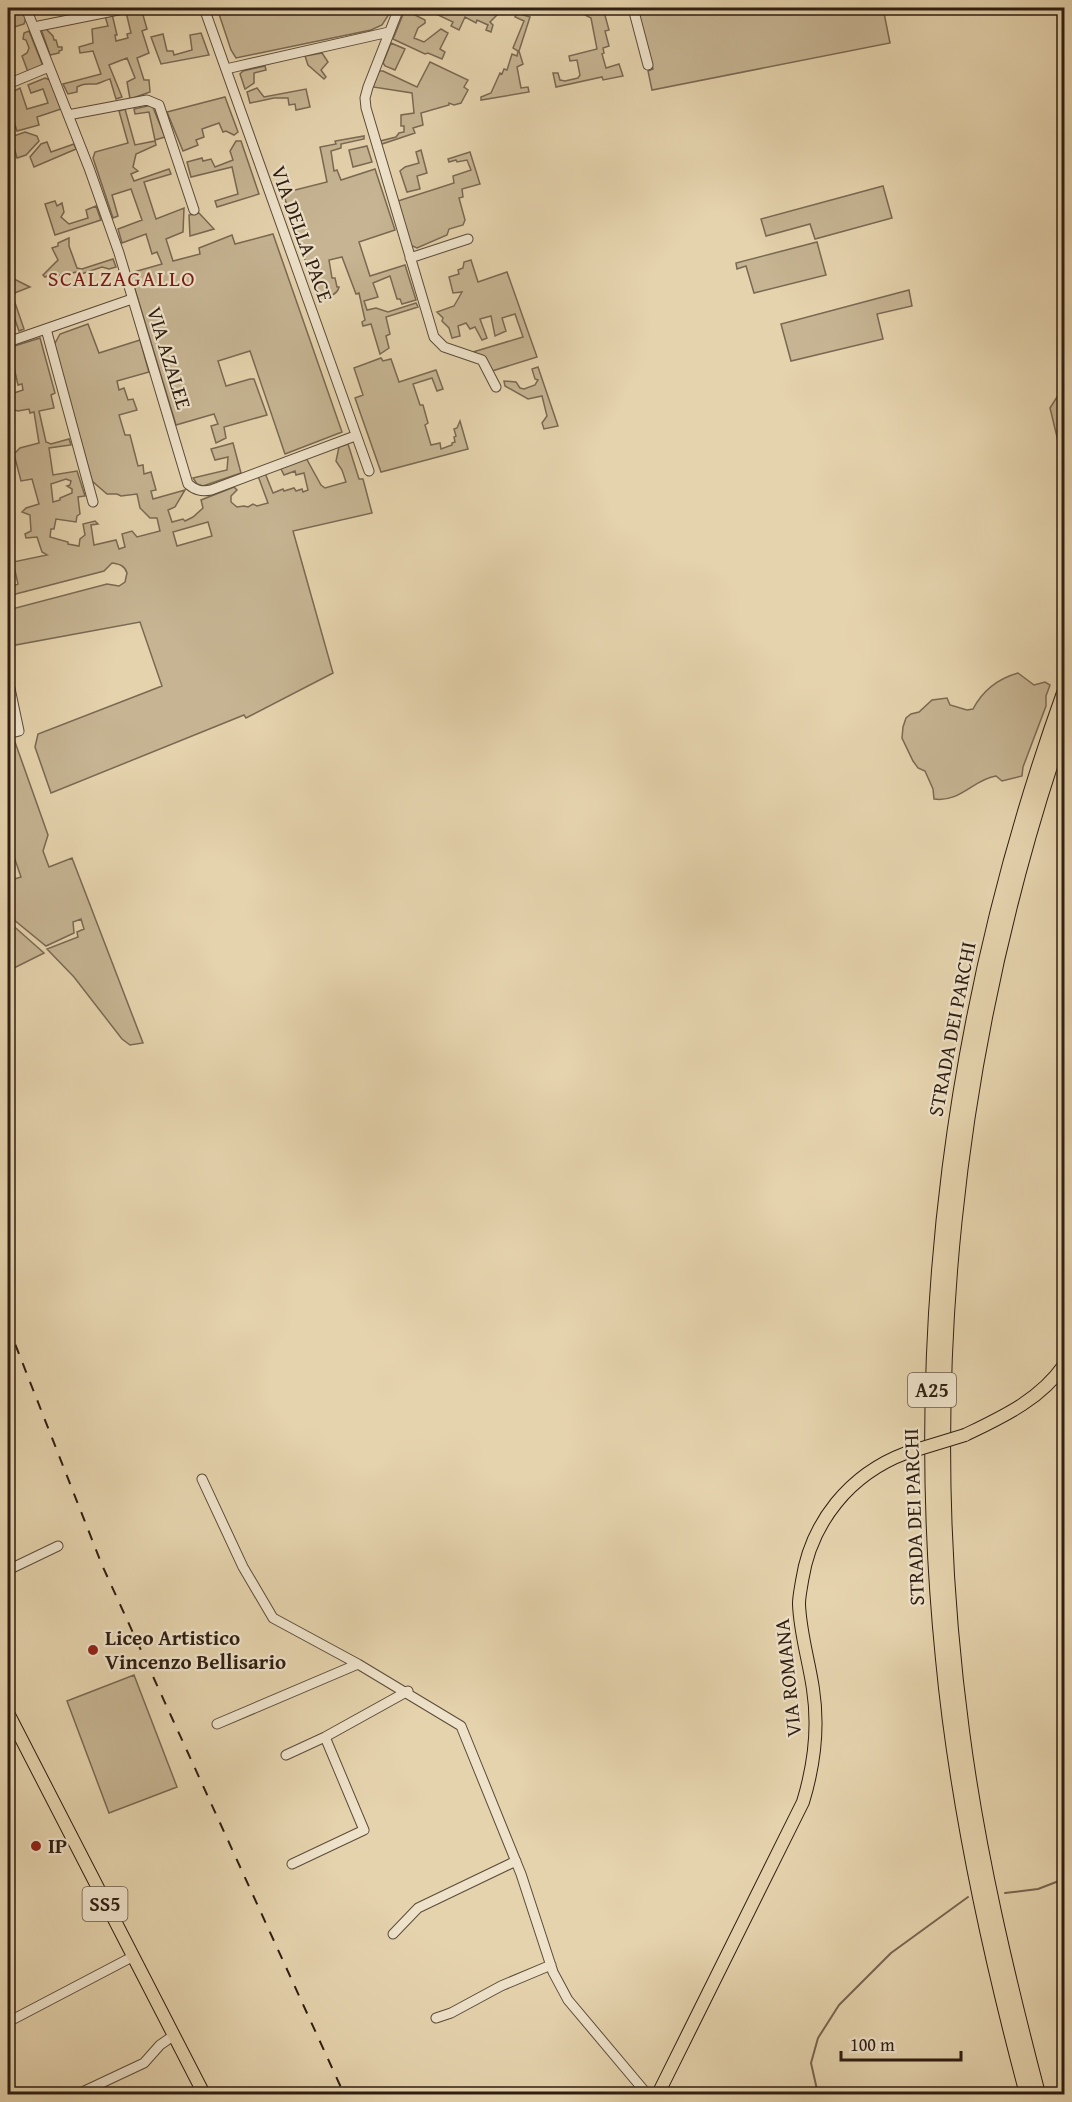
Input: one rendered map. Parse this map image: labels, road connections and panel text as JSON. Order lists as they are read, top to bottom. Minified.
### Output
{"streets":{"highway":["STRADA DEI PARCHI","A25"],"main road":["VIA ROMANA","SS5"],"street":["VIA DELLA PACE","VIA AZALEE"]},"crossings":[["VIA DELLA PACE","VIA AZALEE"]],"districts":["SCALZAGALLO"],"places":["Liceo Artistico Vincenzo Bellisario","IP"],"scale_bar":"100 m"}
